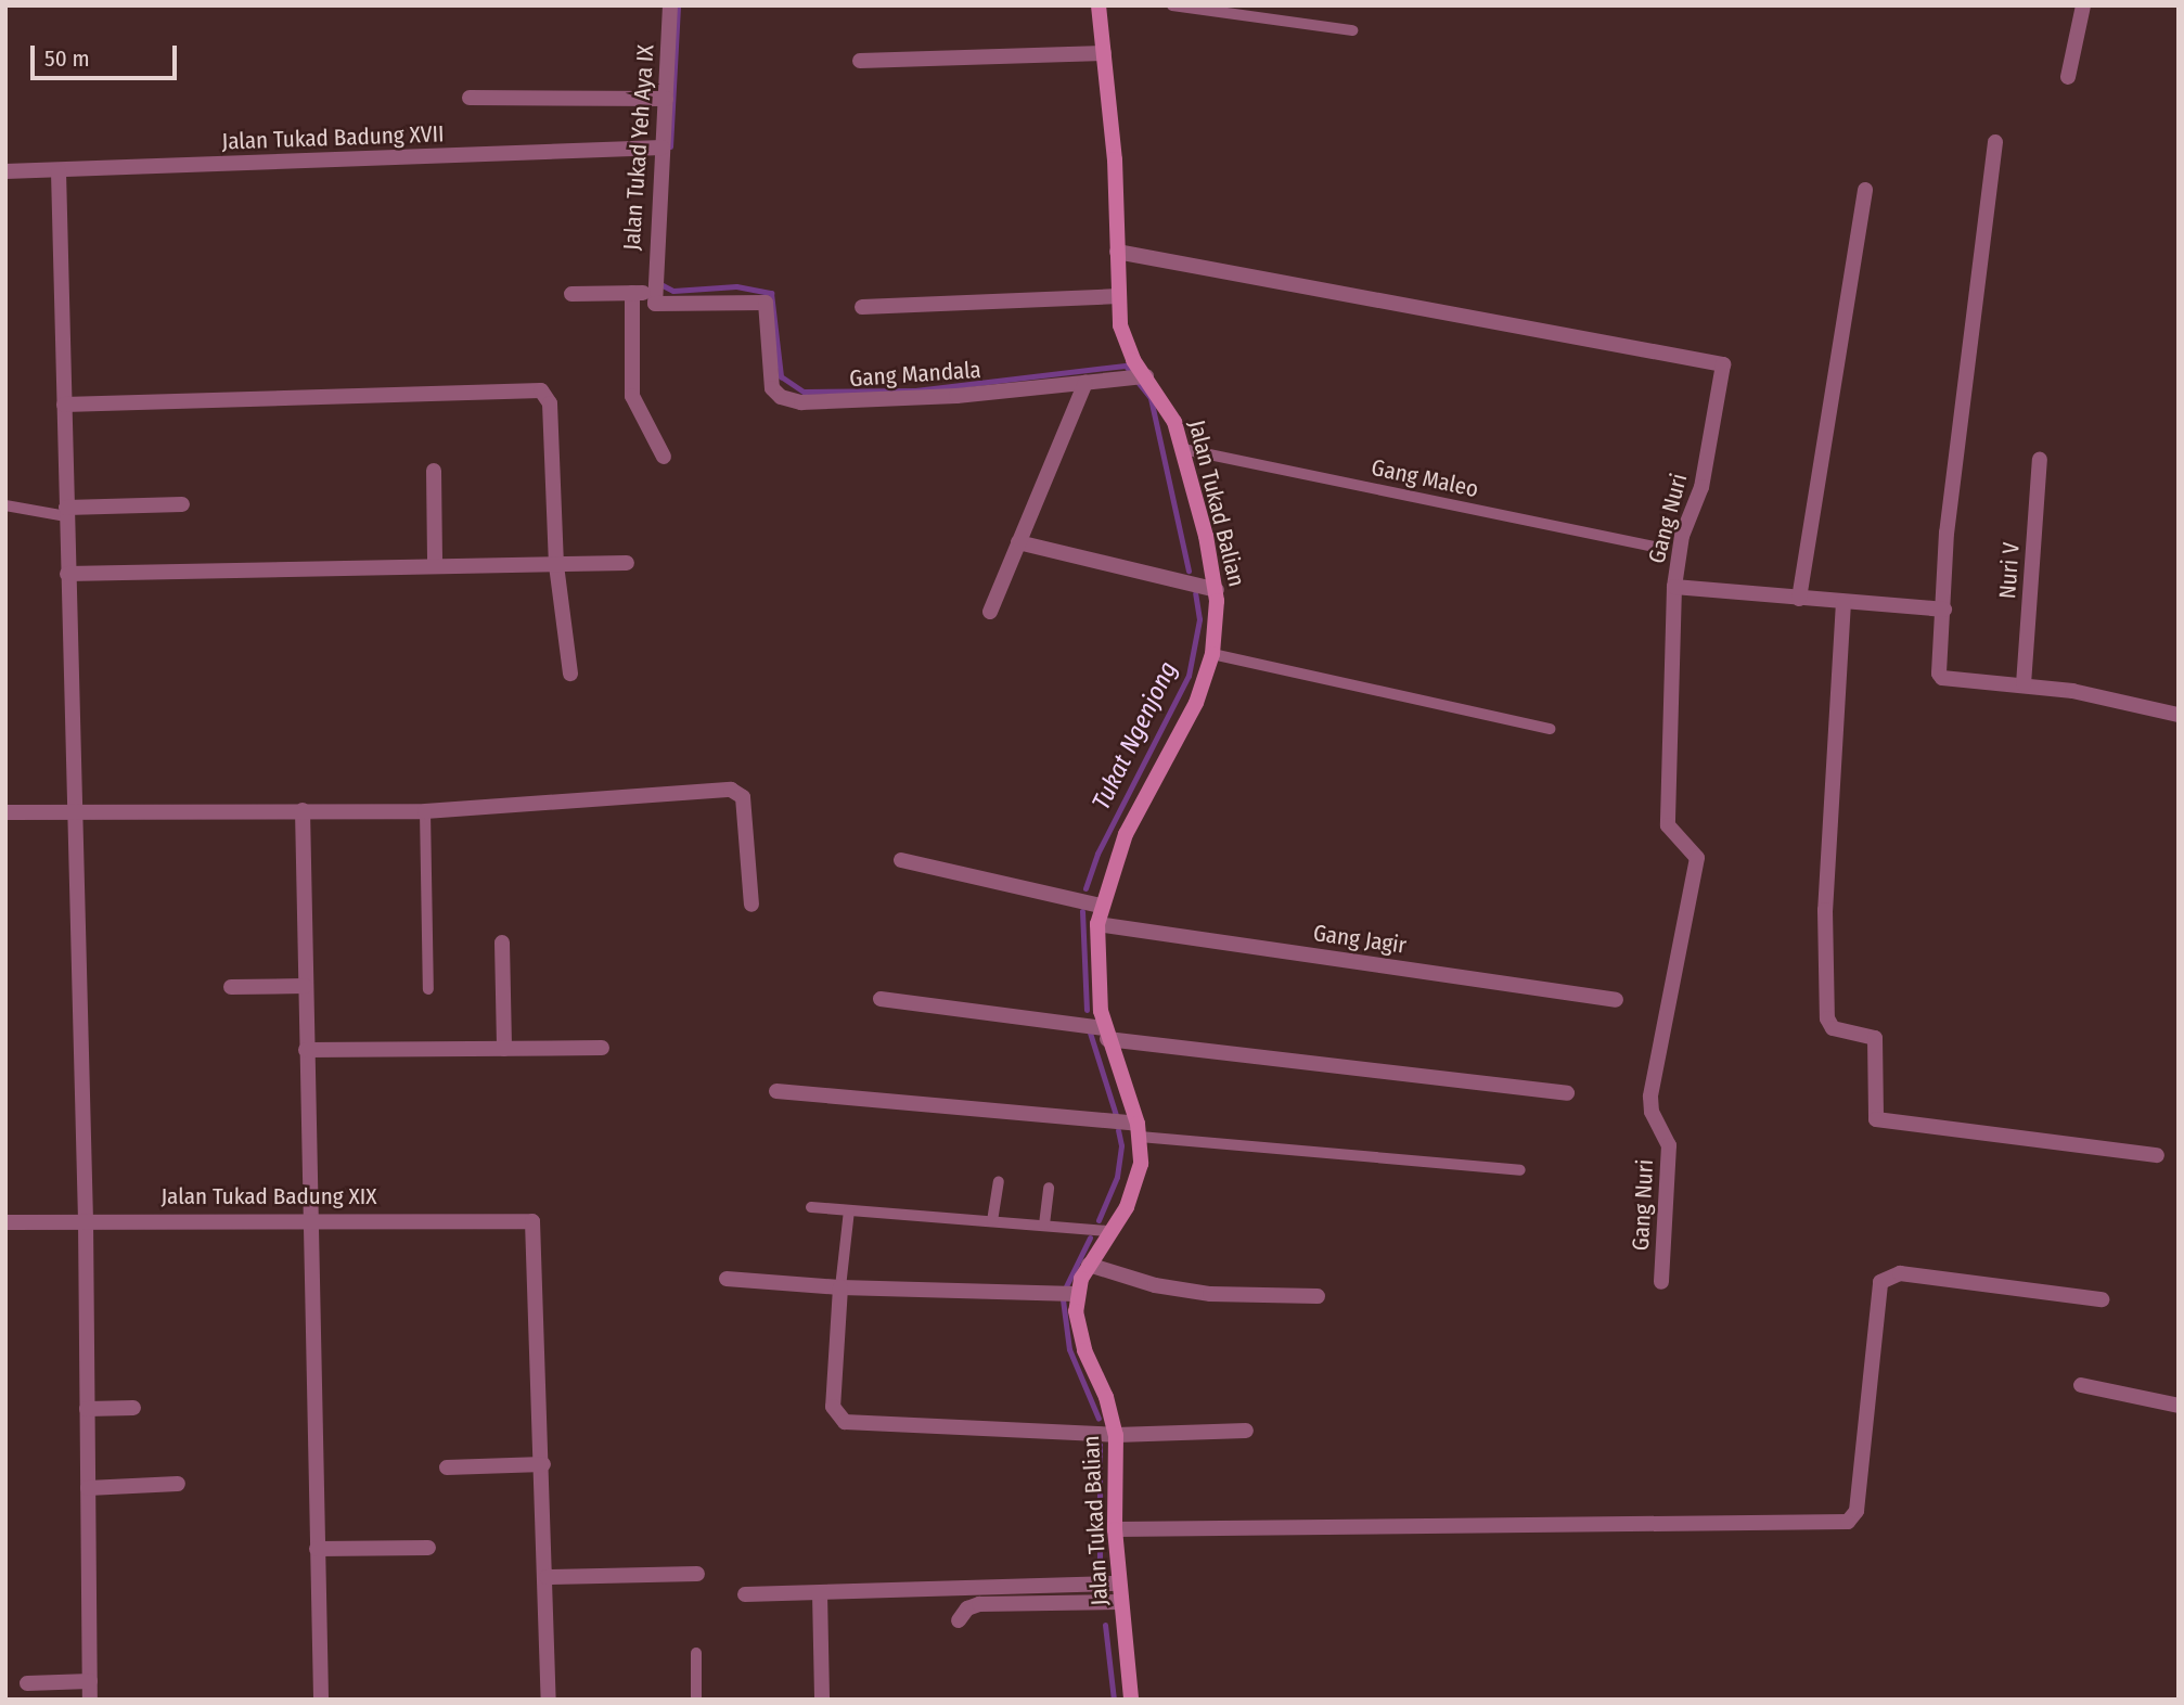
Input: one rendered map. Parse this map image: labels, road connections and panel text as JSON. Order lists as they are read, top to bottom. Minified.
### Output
{"streets":{"street":["Jalan Tukad Badung XVII","Jalan Tukad Yeh Aya IX","Gang Mandala","Jalan Tukad Balian","Gang Nuri","Nuri V","Gang Jagir","Jalan Tukad Badung XIX"],"lane":["Gang Maleo"]},"crossings":[["Jalan Tukad Badung XVII","Jalan Tukad Yeh Aya IX"],["Jalan Tukad Yeh Aya IX","Gang Mandala"],["Gang Mandala","Jalan Tukad Balian"],["Gang Maleo","Jalan Tukad Balian"],["Jalan Tukad Balian","Gang Nuri"],["Jalan Tukad Balian","Gang Jagir"]],"water":["Tukat Ngenjong"],"scale_bar":"50 m"}
